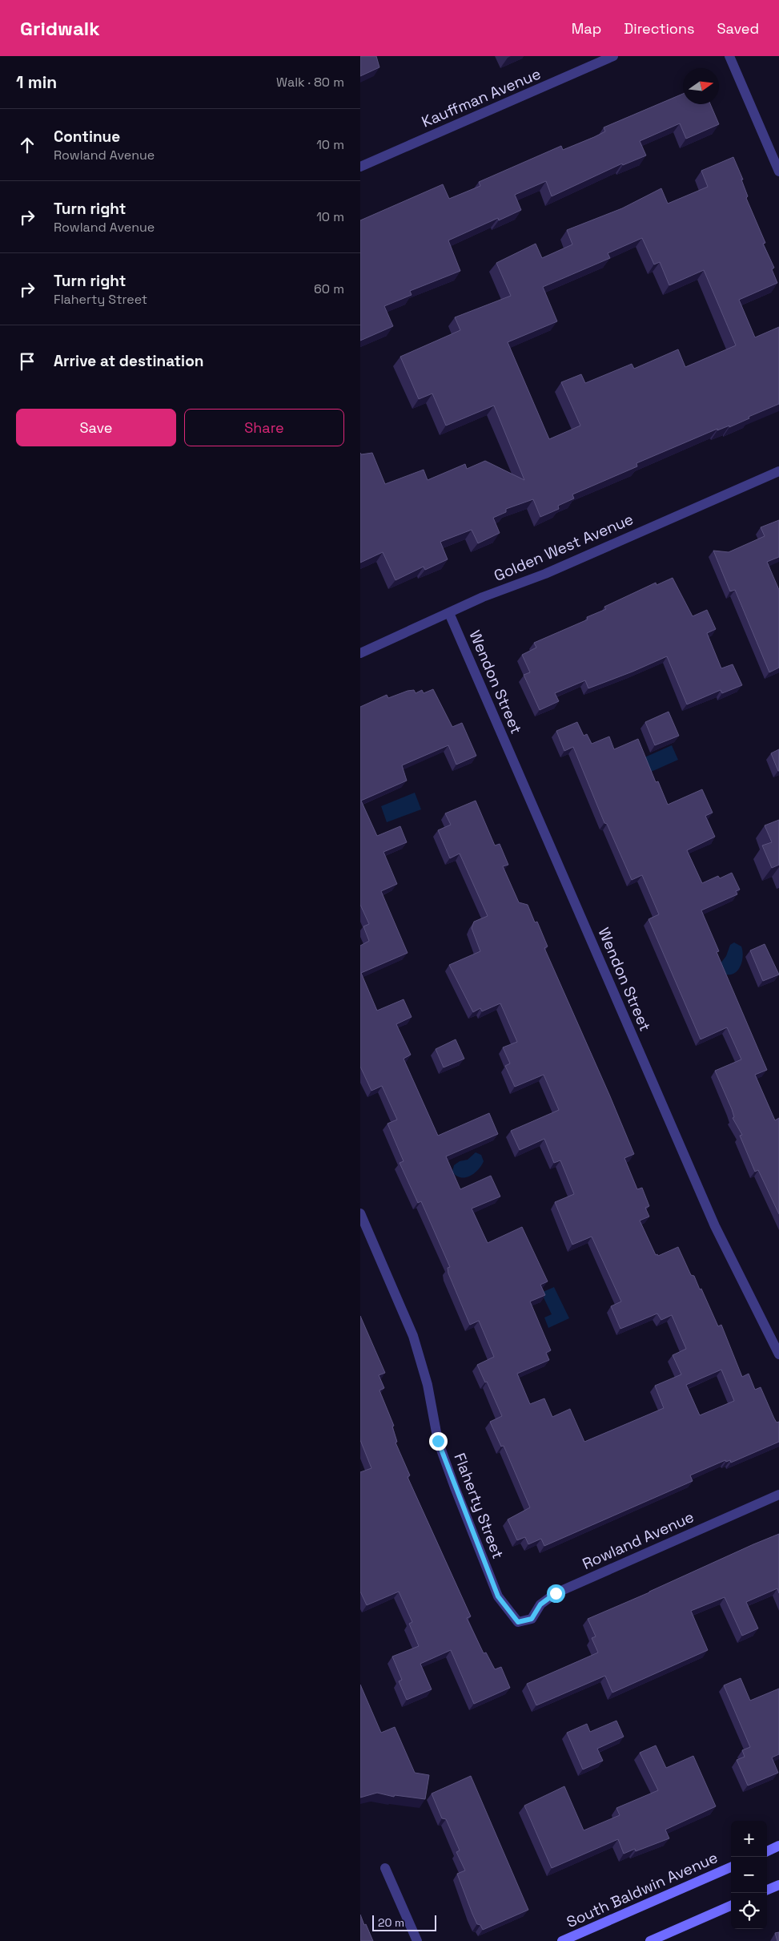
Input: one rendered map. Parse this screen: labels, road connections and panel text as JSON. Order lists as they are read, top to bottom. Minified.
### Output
{"streets":{"main road":["South Baldwin Avenue"],"street":["Kauffman Avenue","Golden West Avenue","Wendon Street","Flaherty Street","Rowland Avenue"]},"crossings":[["Golden West Avenue","Wendon Street"],["Flaherty Street","Rowland Avenue"]],"scale_bar":"20 m","north":"right","page":{"header":"Gridwalk","nav":["Map","Directions","Saved"],"heading":["1 min","Walk · 80 m"],"list":[["Continue","Rowland Avenue","10 m"],["Turn right","Rowland Avenue","10 m"],["Turn right","Flaherty Street","60 m"],"Arrive at destination"],"buttons":["Save","Share"],"map_buttons":["+","−"],"scale":"20 m"}}
